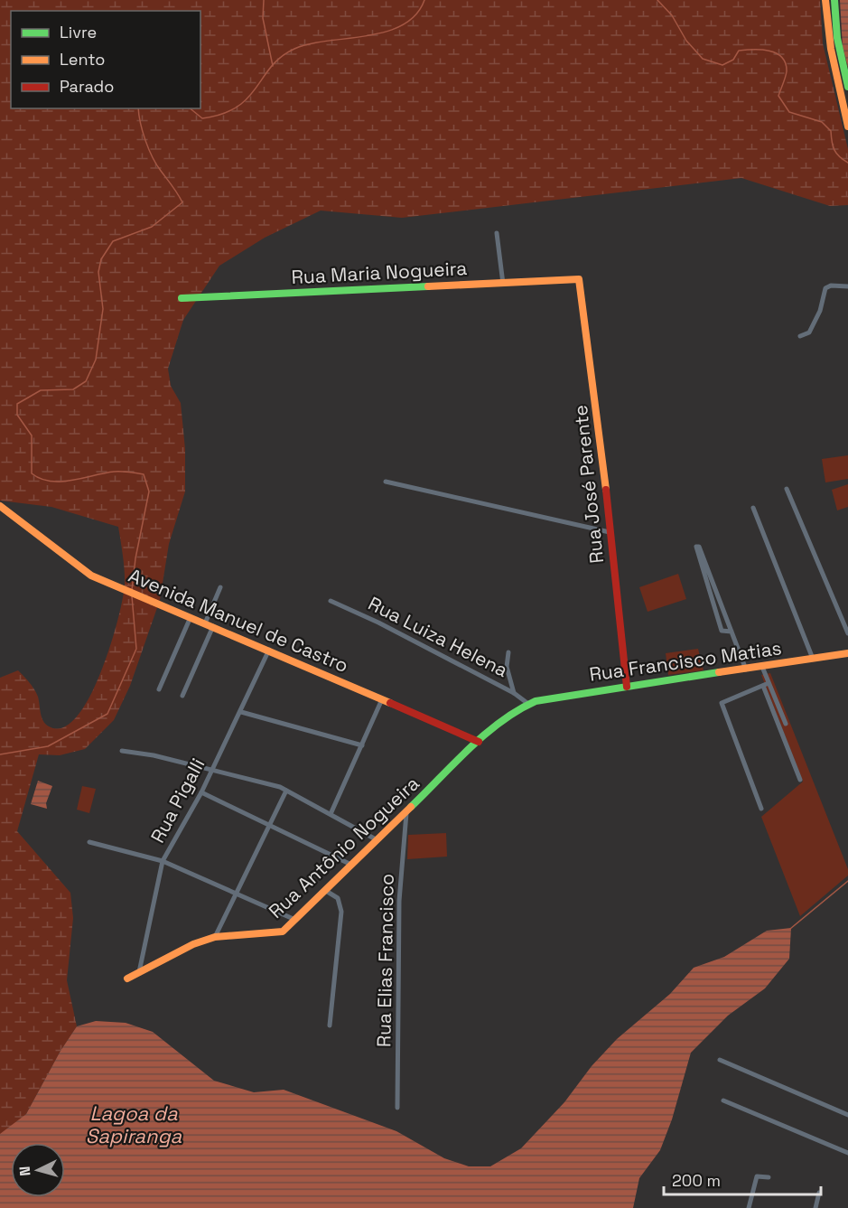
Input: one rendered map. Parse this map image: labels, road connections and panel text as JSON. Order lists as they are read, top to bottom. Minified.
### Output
{"streets":{"main road":["Rua Maria Nogueira","Rua José Parente","Avenida Manuel de Castro","Rua Francisco Matias","Rua Antônio Nogueira"],"street":["Rua Luiza Helena","Rua Pigalli","Rua Elias Francisco"]},"crossings":[["Rua Maria Nogueira","Rua José Parente"],["Rua José Parente","Rua Francisco Matias"],["Avenida Manuel de Castro","Rua Pigalli"],["Avenida Manuel de Castro","Rua Antônio Nogueira"],["Rua Luiza Helena","Rua Francisco Matias"],["Rua Luiza Helena","Rua Antônio Nogueira"],["Rua Francisco Matias","Rua Antônio Nogueira"],["Rua Pigalli","Rua Antônio Nogueira"],["Rua Antônio Nogueira","Rua Elias Francisco"]],"water":["Lagoa da Sapiranga"],"legend":["Livre","Lento","Parado"],"scale_bar":"200 m","north":"left"}
